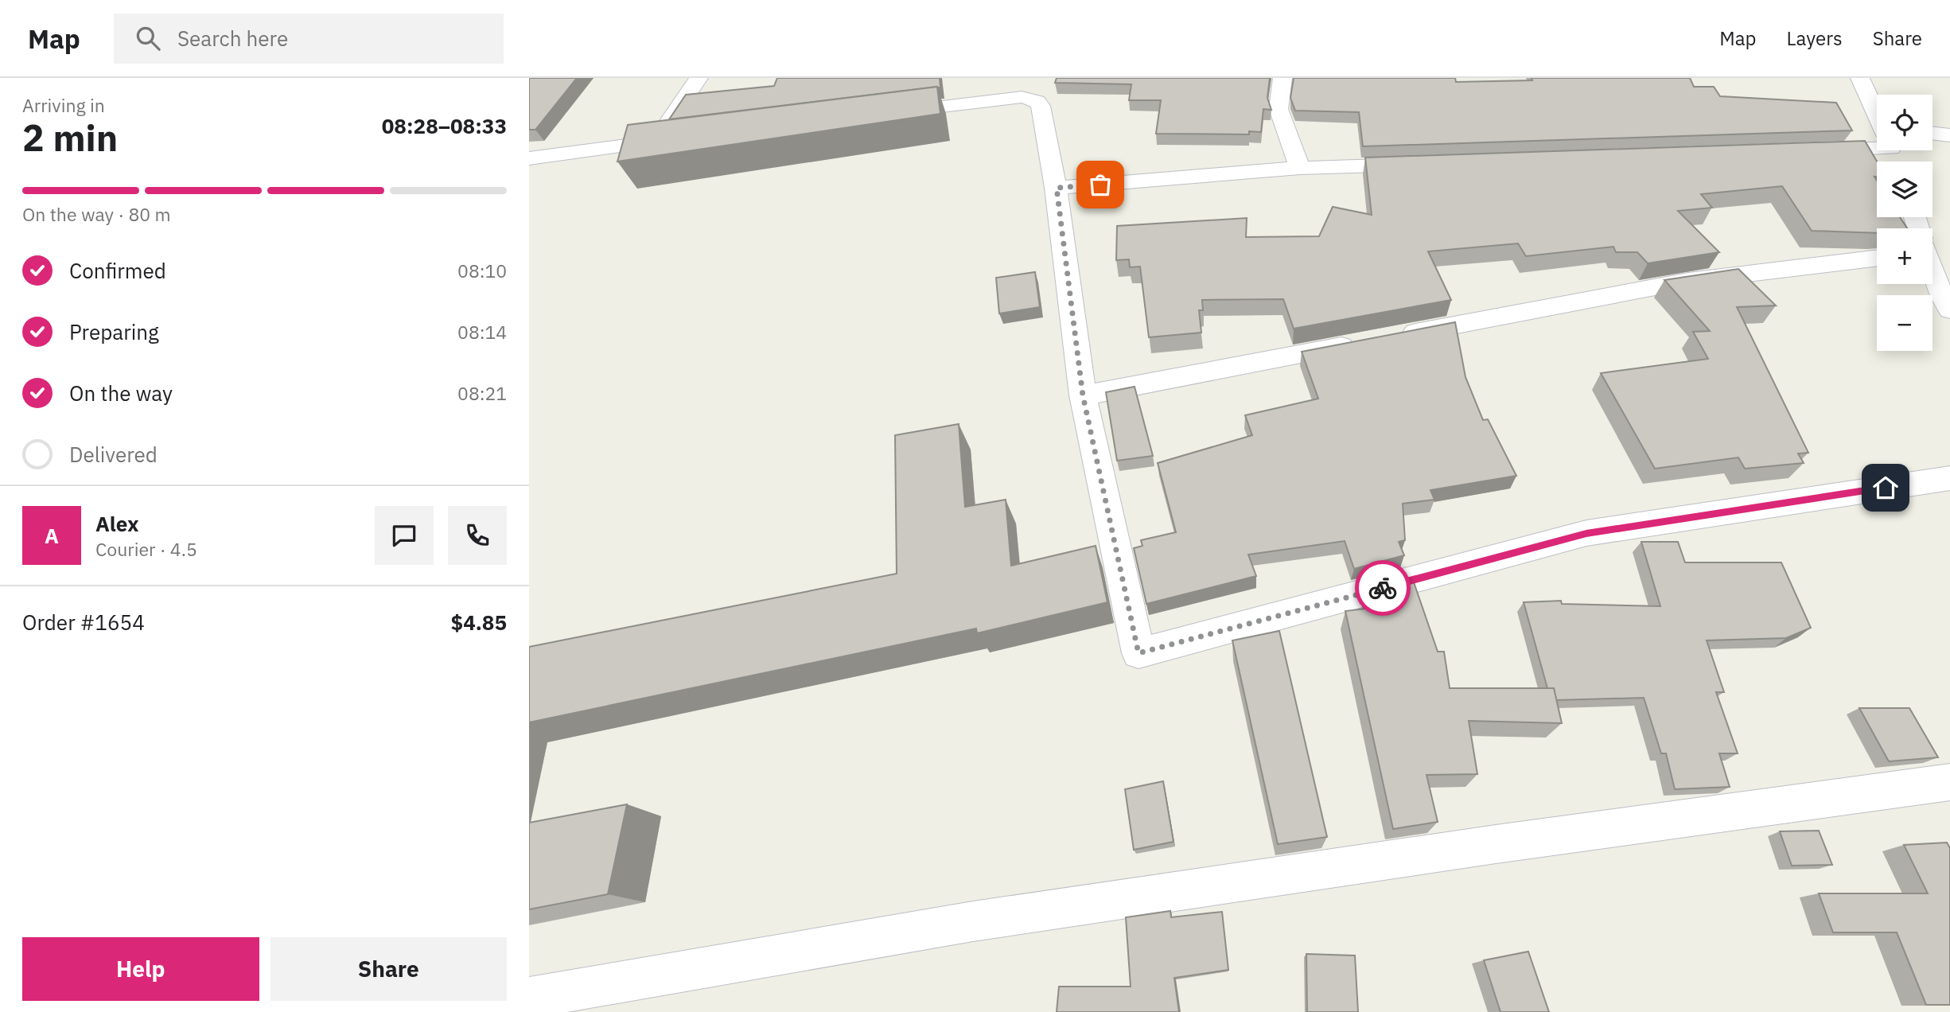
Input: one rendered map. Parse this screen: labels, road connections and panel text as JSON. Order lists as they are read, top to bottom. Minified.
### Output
{"page":{"header":"Map","search":"Search here","nav":["Map","Layers","Share"],"heading":["2 min","Arriving in","08:28–08:33"],"panel":["Alex","Courier · 4.5","Order #1654","$4.85"],"map_buttons":["+","−"],"bar":"On the way · 80 m","list":[["Confirmed","08:10"],["Preparing","08:14"],["On the way","08:21"],"Delivered"],"round":"A","buttons":["Help","Share"]}}
